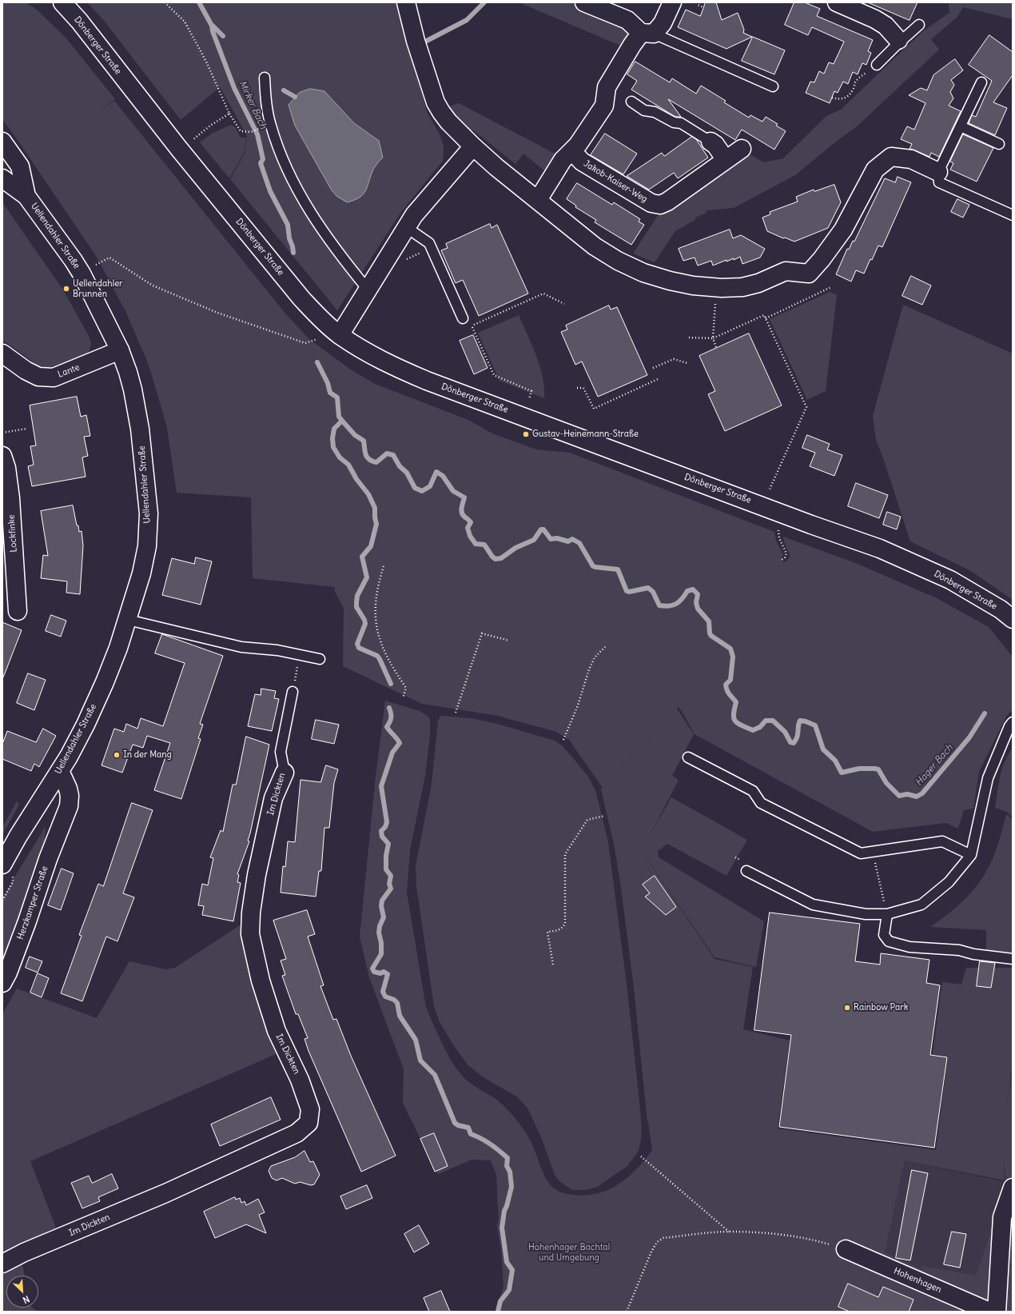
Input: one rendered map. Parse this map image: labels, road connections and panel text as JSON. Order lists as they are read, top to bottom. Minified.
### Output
{"streets":{"street":["Dönberger Straße","Jakob-Kaiser-Weg","Uellendahler Straße","Lante","Lockfinke","Im Dickten","Herzkamper Straße","Hohenhagen"]},"crossings":[["Uellendahler Straße","Lante"],["Uellendahler Straße","Herzkamper Straße"]],"water":["Mirker Bach","Hager Bach"],"parks":["Hohenhager Bachtal und Umgebung"],"places":["Uellendahler Brunnen","Gustav-Heinemann-Straße","In der Mang","Rainbow Park"],"north":"bottom right"}
